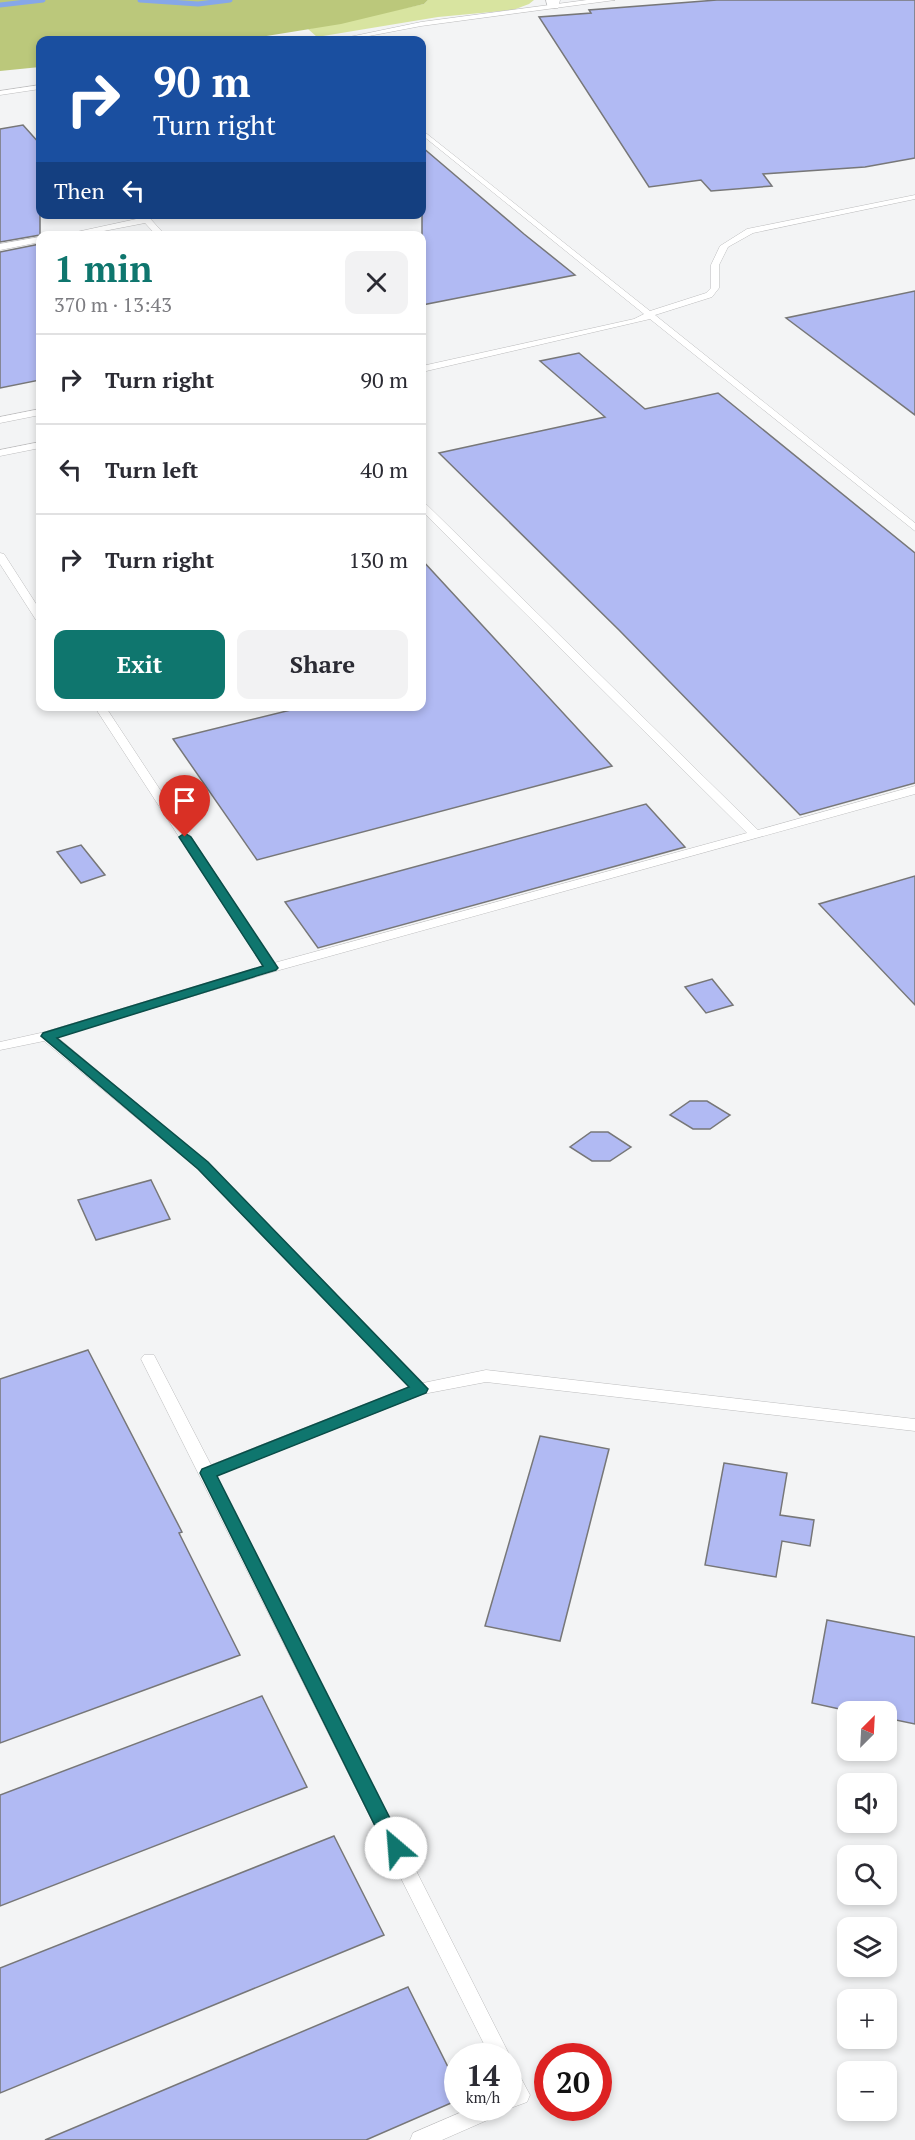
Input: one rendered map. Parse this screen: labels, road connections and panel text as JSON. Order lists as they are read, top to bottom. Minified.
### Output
{"north":"top right","page":{"turn":["90 m","Turn right"],"then":"Then","heading":["1 min","370 m · 13:43"],"list":[{"name":"Turn right","value":"90 m"},{"name":"Turn left","value":"40 m"},{"name":"Turn right","value":"130 m"}],"buttons":["Exit","Share"],"map_buttons":["+","−"],"speed":"14 km/h","limit":"20"}}
